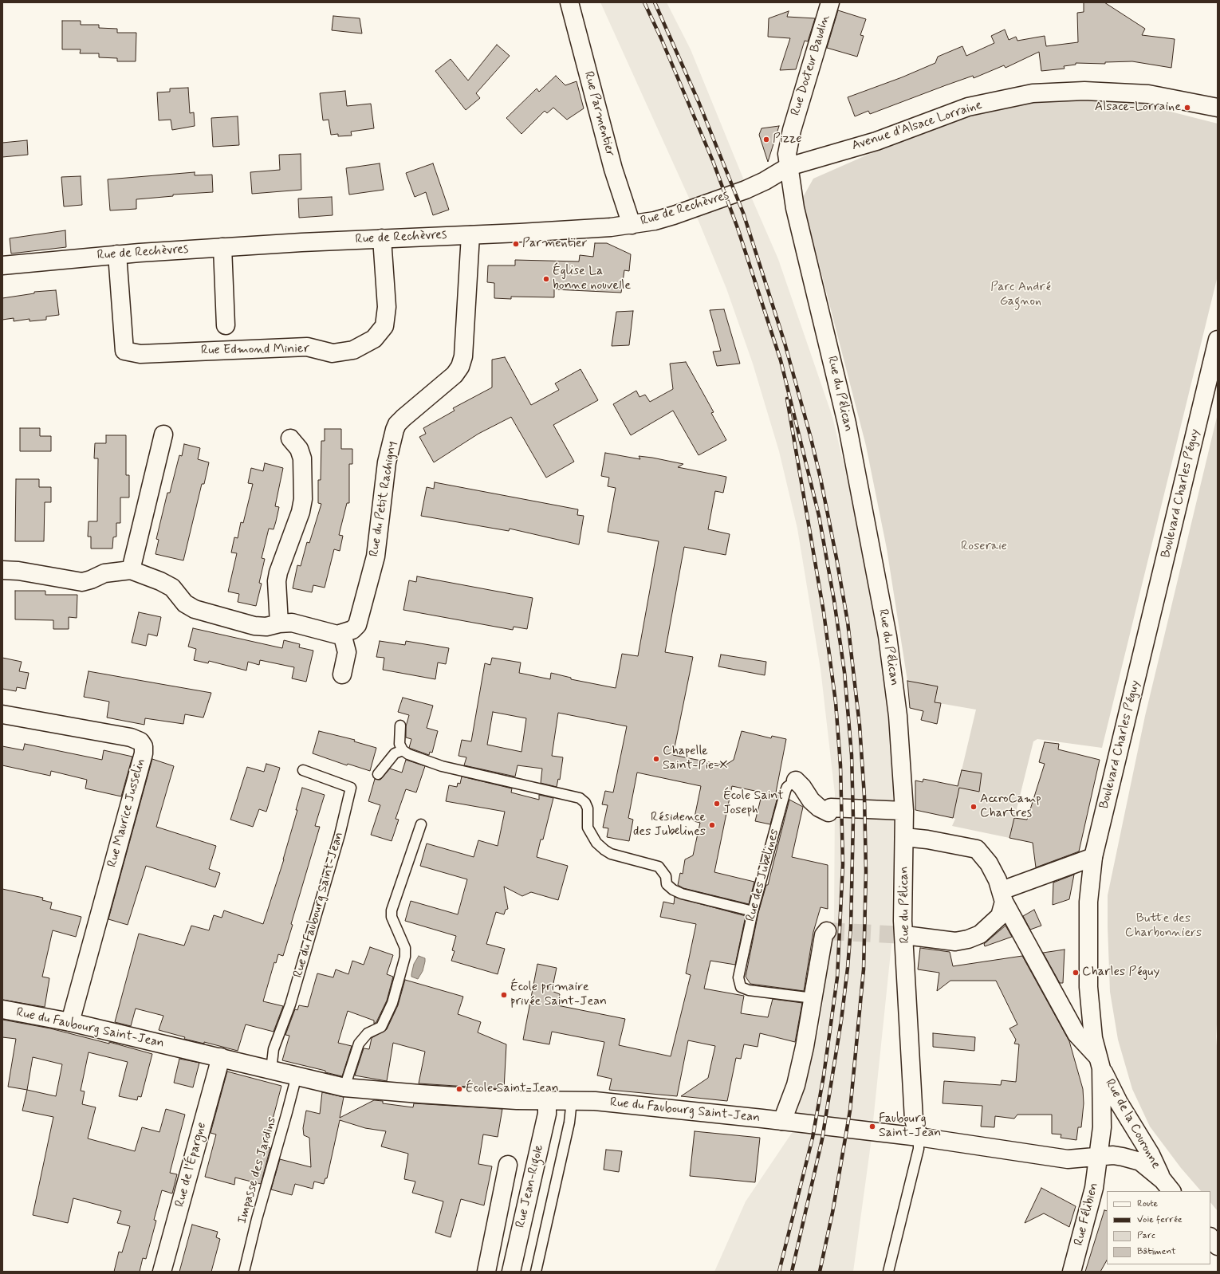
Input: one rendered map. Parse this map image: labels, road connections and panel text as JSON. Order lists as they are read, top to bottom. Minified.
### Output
{"streets":{"street":["Rue Docteur Baudin","Rue Parmentier","Avenue d'Alsace Lorraine","Rue de Rechèvres","Rue Edmond Minier","Rue du Pélican","Boulevard Charles Péguy","Rue du Petit Rachigny","Rue Maurice Jusselin","Rue des Jubelines","Rue du Faubourg Saint-Jean","Rue de la Couronne","Rue de l'Épargne","Rue Jean-Rigole","Rue Félibien"],"lane":["Impasse des Jardins"]},"crossings":[["Rue Docteur Baudin","Avenue d'Alsace Lorraine"],["Rue Docteur Baudin","Rue de Rechèvres"],["Rue Docteur Baudin","Rue du Pélican"],["Rue Parmentier","Rue de Rechèvres"],["Avenue d'Alsace Lorraine","Rue de Rechèvres"],["Avenue d'Alsace Lorraine","Rue du Pélican"],["Rue de Rechèvres","Rue Edmond Minier"],["Rue de Rechèvres","Rue du Pélican"],["Rue de Rechèvres","Rue du Petit Rachigny"],["Rue du Pélican","Rue des Jubelines"],["Rue du Pélican","Rue du Faubourg Saint-Jean"],["Boulevard Charles Péguy","Rue du Faubourg Saint-Jean"],["Boulevard Charles Péguy","Rue de la Couronne"],["Boulevard Charles Péguy","Rue Félibien"],["Rue Maurice Jusselin","Rue du Faubourg Saint-Jean"],["Rue du Faubourg Saint-Jean","Rue de la Couronne"],["Rue du Faubourg Saint-Jean","Rue de l'Épargne"],["Rue du Faubourg Saint-Jean","Impasse des Jardins"],["Rue du Faubourg Saint-Jean","Rue Jean-Rigole"],["Rue du Faubourg Saint-Jean","Rue Félibien"],["Rue de la Couronne","Rue Félibien"]],"parks":["Parc André Gagnon","Roseraie","Butte des Charbonniers"],"places":["Alsace-Lorraine","Pizze","Parmentier","Église La bonne nouvelle","Chapelle Saint-Pie-X","École Saint Joseph","AccroCamp Chartres","Résidence des Jubelines","Charles Péguy","École primaire privée Saint-Jean","École Saint-Jean","Faubourg Saint-Jean"],"legend":["Route","Voie ferrée","Parc","Bâtiment"]}
